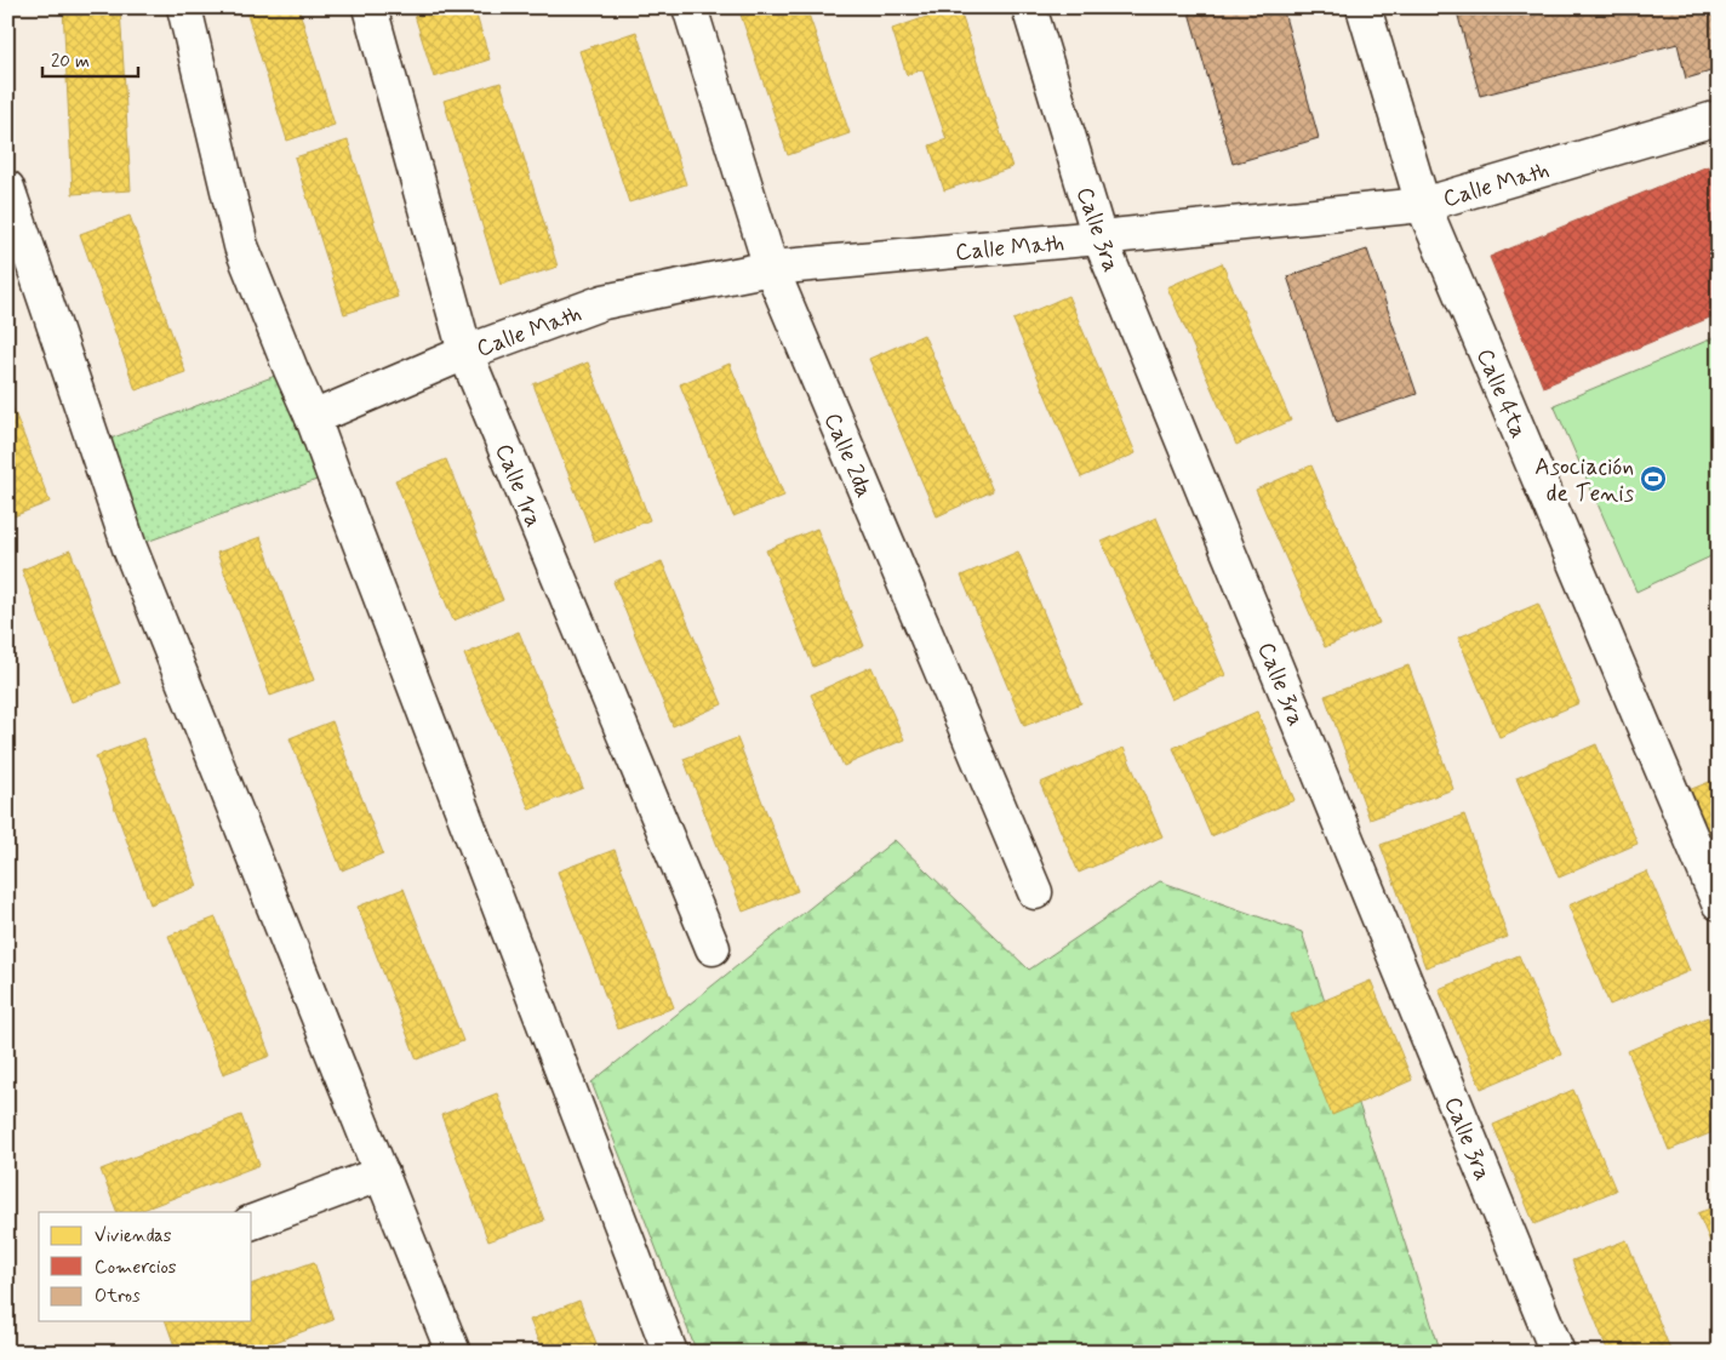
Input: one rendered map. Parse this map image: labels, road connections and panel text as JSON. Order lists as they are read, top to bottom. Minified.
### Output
{"streets":{"street":["Calle Math","Calle 3ra","Calle 4ta","Calle 2da","Calle 1ra"]},"crossings":[["Calle Math","Calle 3ra"],["Calle Math","Calle 4ta"],["Calle Math","Calle 2da"],["Calle Math","Calle 1ra"]],"places":{"sports":["Asociación de Tenis"]},"legend":["Viviendas","Comercios","Otros"],"scale_bar":"20 m"}
